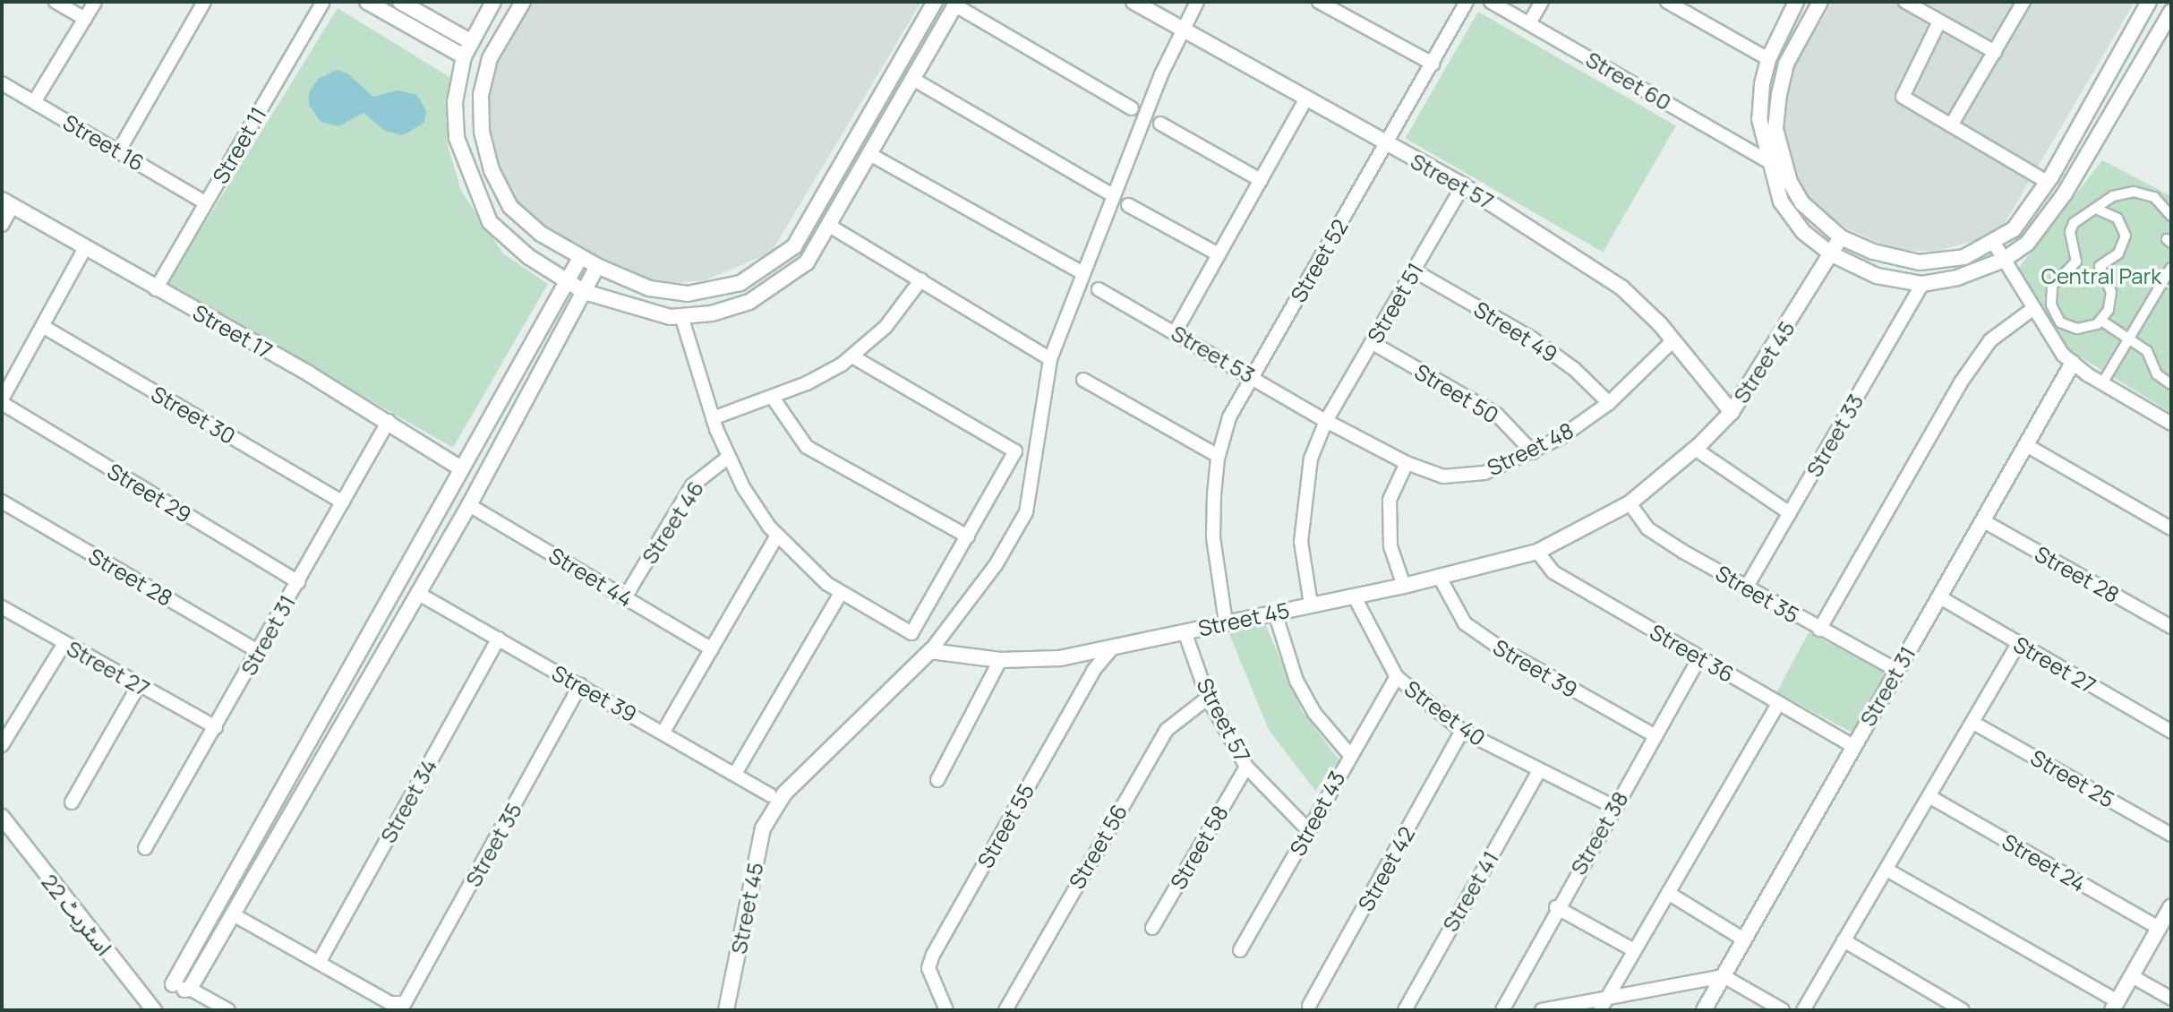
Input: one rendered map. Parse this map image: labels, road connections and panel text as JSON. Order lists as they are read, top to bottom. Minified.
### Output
{"streets":{"street":["Street 60","Street 16","Street 11","Street 57","Street 52","Street 51","Street 17","Street 49","Street 53","Street 45","Street 50","Street 30","Street 33","Street 48","Street 29","Street 46","Street 28","Street 44","Street 35","Street 31","Street 36","Street 27","Street 39","Street 40","Street 25","Street 34","Street 43","Street 55","Street 38","Street 56","Street 58","Street 24","Street 42","Street 41","اسٹریٹ 22"]},"crossings":[["Street 16","Street 11"],["Street 11","Street 17"],["Street 57","Street 52"],["Street 57","Street 51"],["Street 57","Street 45"],["Street 57","Street 48"],["Street 57","Street 43"],["Street 57","Street 56"],["Street 57","Street 58"],["Street 52","Street 53"],["Street 52","Street 45"],["Street 51","Street 49"],["Street 51","Street 53"],["Street 51","Street 50"],["Street 51","Street 48"],["Street 17","Street 31"],["Street 49","Street 48"],["Street 53","Street 48"],["Street 45","Street 35"],["Street 45","Street 36"],["Street 45","Street 39"],["Street 45","Street 40"],["Street 45","Street 55"],["Street 50","Street 48"],["Street 30","Street 31"],["Street 33","Street 35"],["Street 29","Street 31"],["Street 46","Street 44"],["Street 28","Street 31"],["Street 35","Street 31"],["Street 35","Street 39"],["Street 35","Street 34"],["Street 31","Street 36"],["Street 31","Street 27"],["Street 36","Street 38"],["Street 39","Street 34"],["Street 39","Street 38"],["Street 40","Street 43"],["Street 40","Street 38"],["Street 40","Street 42"],["Street 40","Street 41"]],"parks":["Central Park"]}
